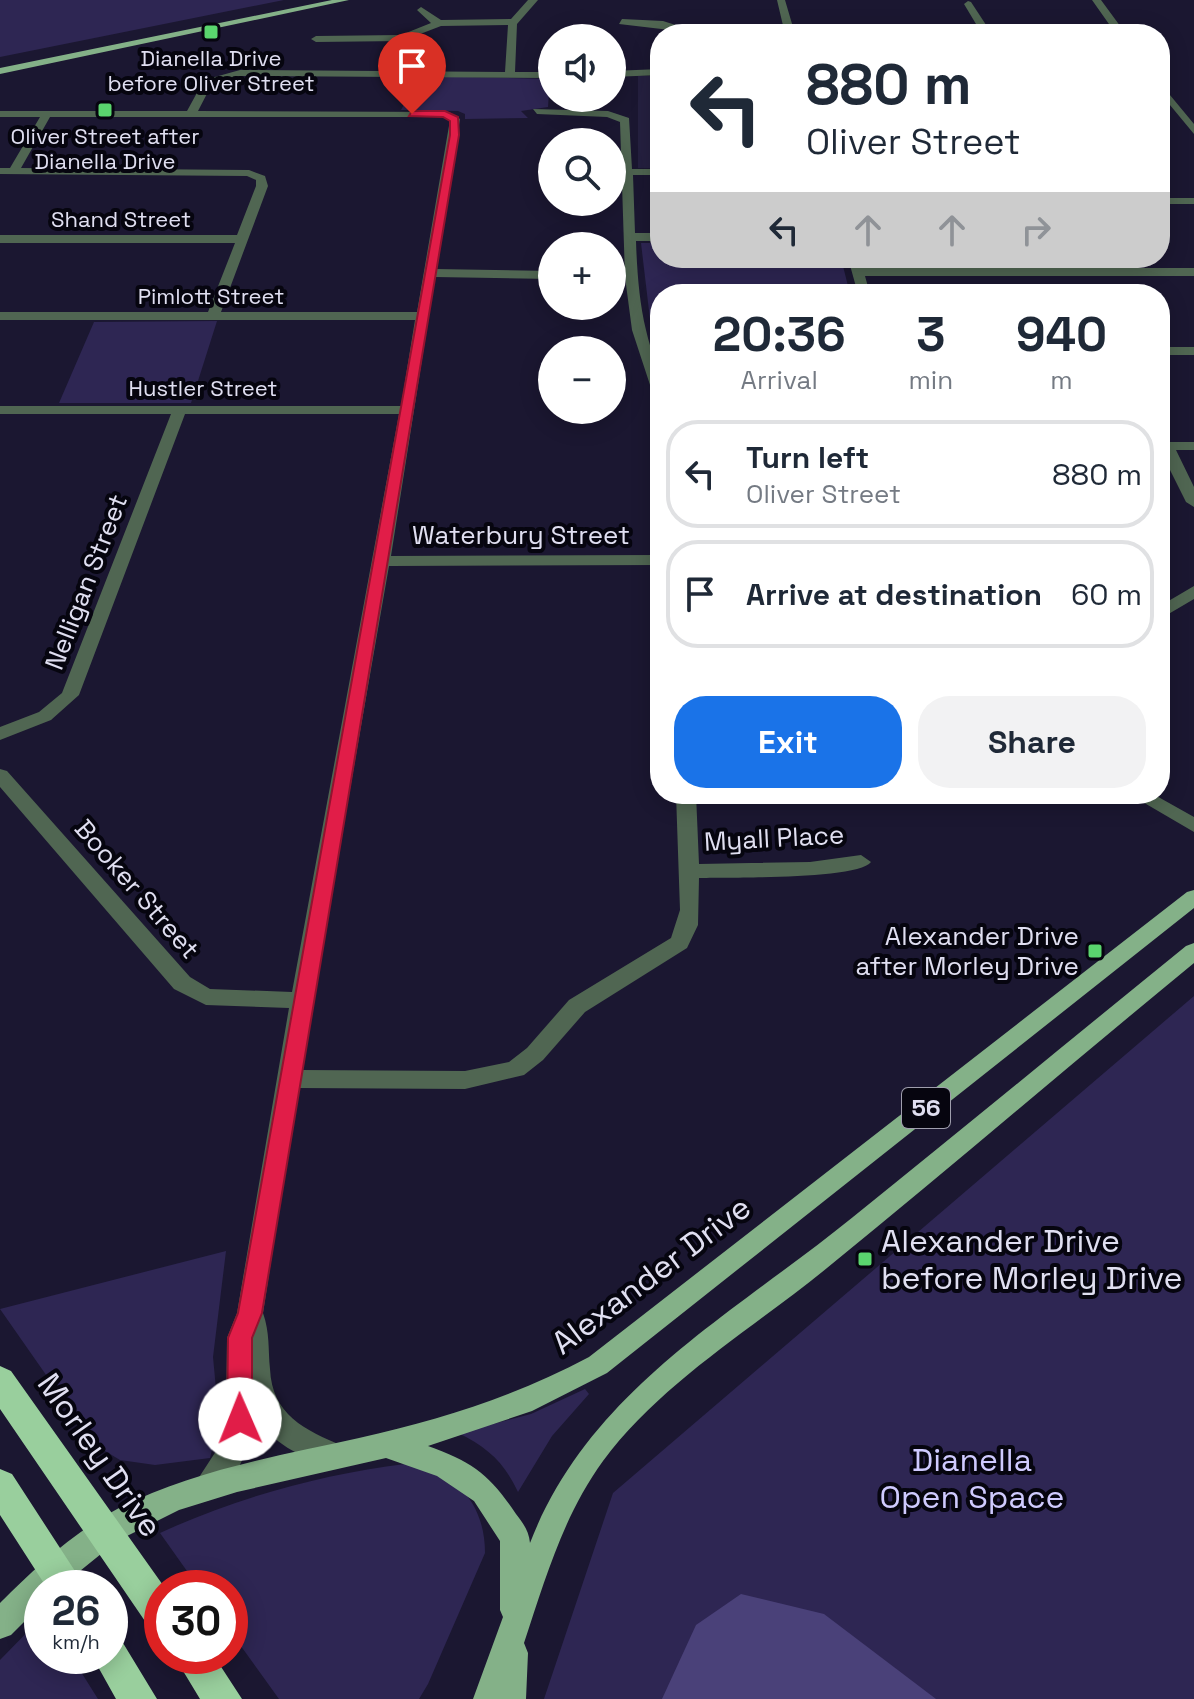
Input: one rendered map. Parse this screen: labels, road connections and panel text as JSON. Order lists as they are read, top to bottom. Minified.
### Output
{"streets":{"highway":["Morley Drive"],"main road":["56","Alexander Drive"],"street":["Shand Street","Pimlott Street","Hustler Street","Waterbury Street","Nelligan Street","Myall Place","Booker Street"]},"crossings":[["Hustler Street","Nelligan Street"],["56","Alexander Drive"],["Alexander Drive","Morley Drive"]],"parks":["Dianella Open Space"],"places":{"transit":["Dianella Drive before Oliver Street","Oliver Street after Dianella Drive","Alexander Drive after Morley Drive","Alexander Drive before Morley Drive"]},"page":{"map_buttons":["+","−"],"turn":["880 m","Oliver Street"],"eta":["20:36","Arrival","3","min","940","m"],"list":[{"name":"Turn left","note":"Oliver Street","value":"880 m"},{"name":"Arrive at destination","value":"60 m"}],"buttons":["Exit","Share"],"speed":"26 km/h","limit":"30"}}
